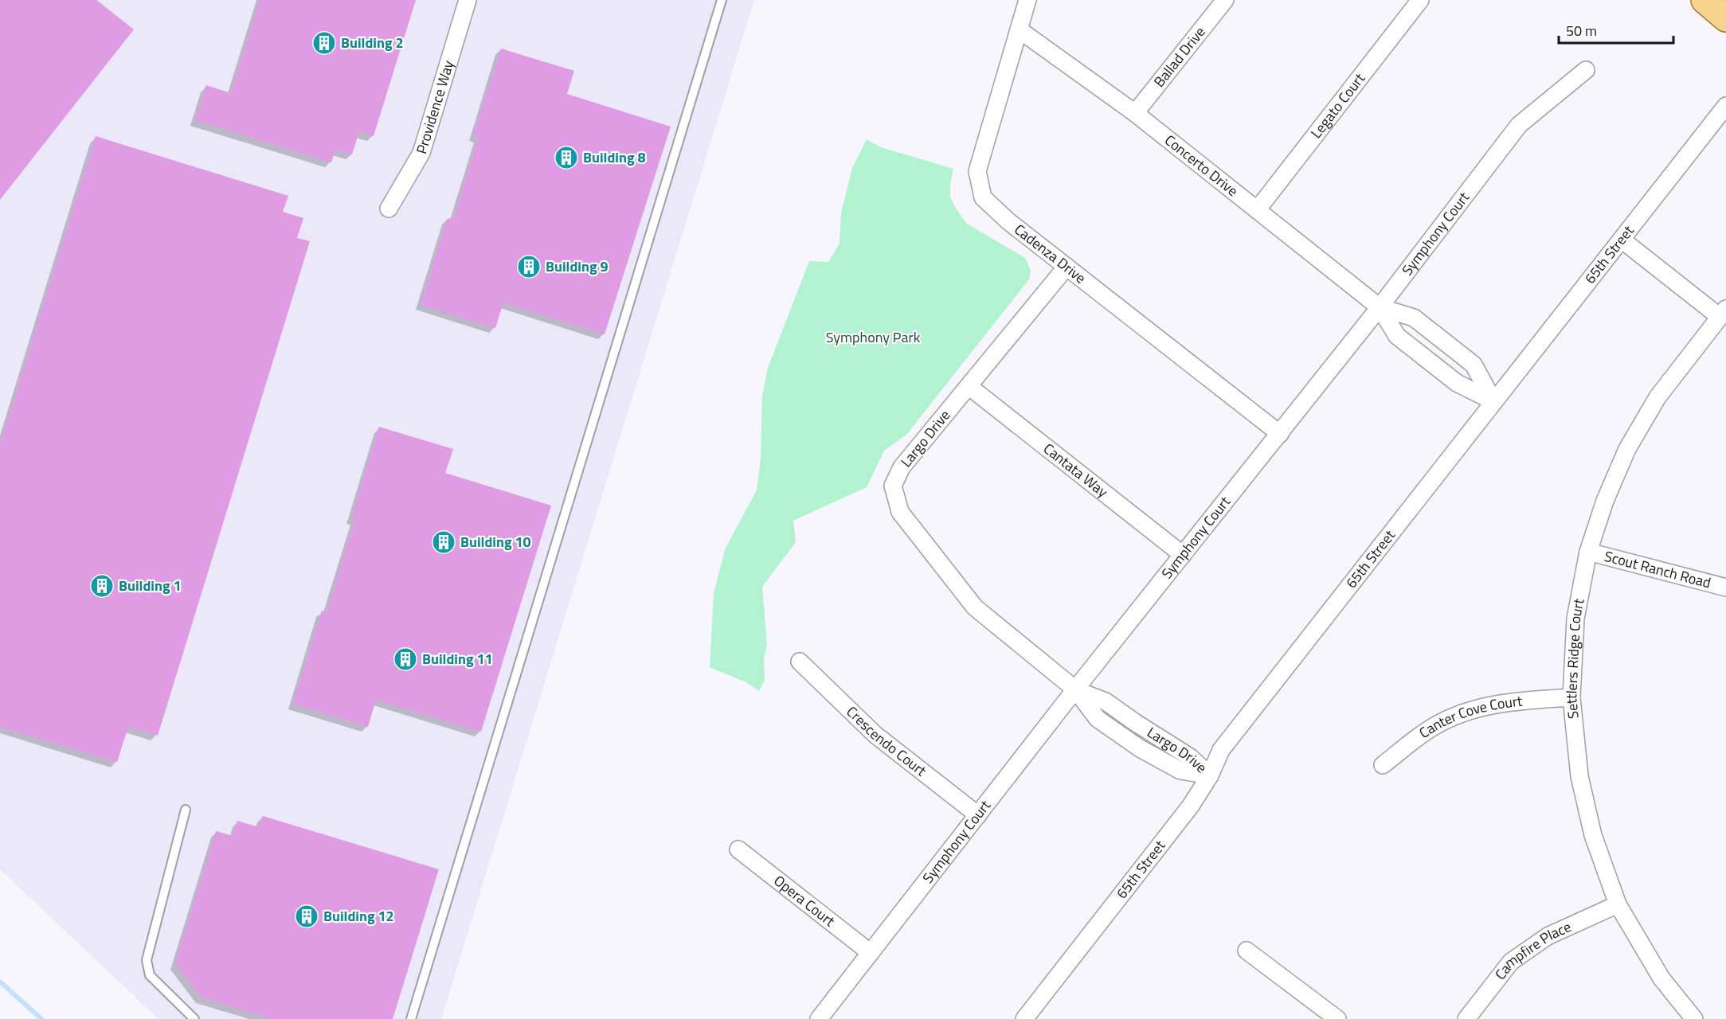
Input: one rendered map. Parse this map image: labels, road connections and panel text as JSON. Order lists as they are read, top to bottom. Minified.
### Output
{"streets":{"street":["Ballad Drive","Legato Court","Providence Way","Concerto Drive","Symphony Court","Cadenza Drive","65th Street","Largo Drive","Cantata Way","Scout Ranch Road","Settlers Ridge Court","Canter Cove Court","Crescendo Court","Opera Court","Campfire Place"]},"crossings":[["Ballad Drive","Concerto Drive"],["Legato Court","Concerto Drive"],["Concerto Drive","Symphony Court"],["Concerto Drive","Cadenza Drive"],["Concerto Drive","65th Street"],["Symphony Court","Cadenza Drive"],["Symphony Court","Largo Drive"],["Symphony Court","Cantata Way"],["Symphony Court","Crescendo Court"],["Symphony Court","Opera Court"],["Cadenza Drive","Largo Drive"],["65th Street","Largo Drive"],["Largo Drive","Cantata Way"],["Scout Ranch Road","Settlers Ridge Court"],["Settlers Ridge Court","Canter Cove Court"],["Settlers Ridge Court","Campfire Place"]],"parks":["Symphony Park"],"places":{"building":["Building 2","Building 8","Building 9","Building 10","Building 1","Building 11","Building 12"]},"scale_bar":"50 m"}
